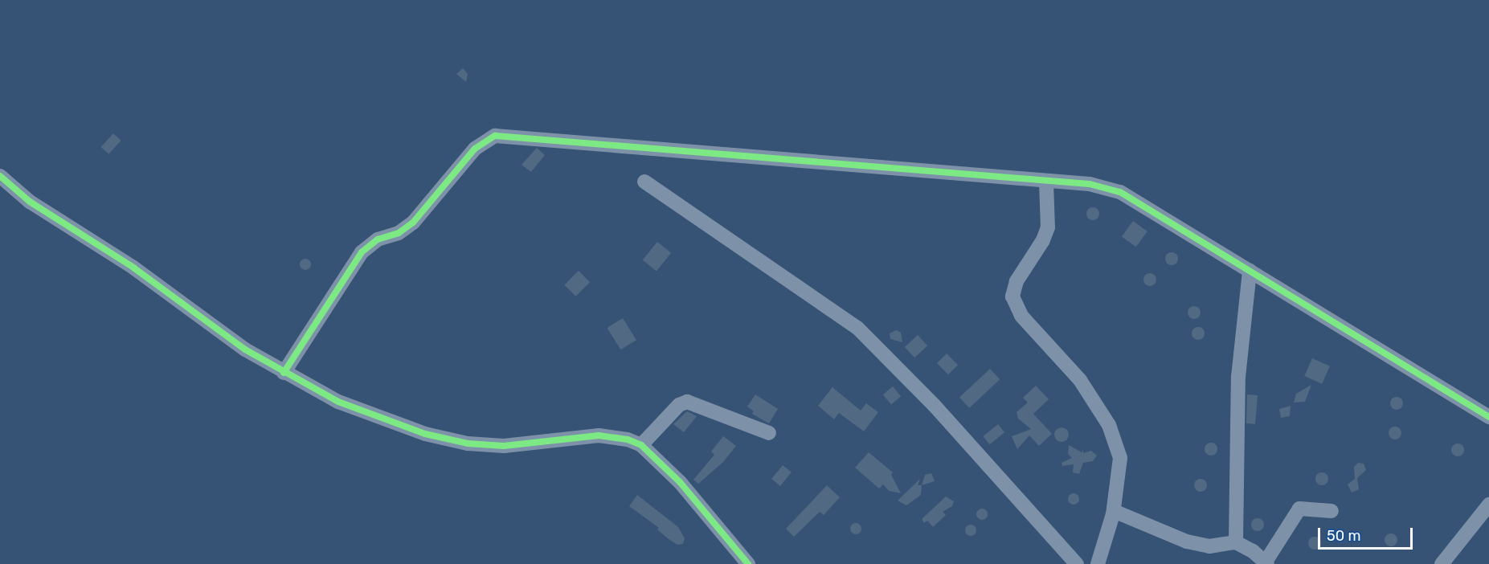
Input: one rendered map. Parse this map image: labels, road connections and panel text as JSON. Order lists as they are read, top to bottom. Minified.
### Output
{"scale_bar":"50 m"}
